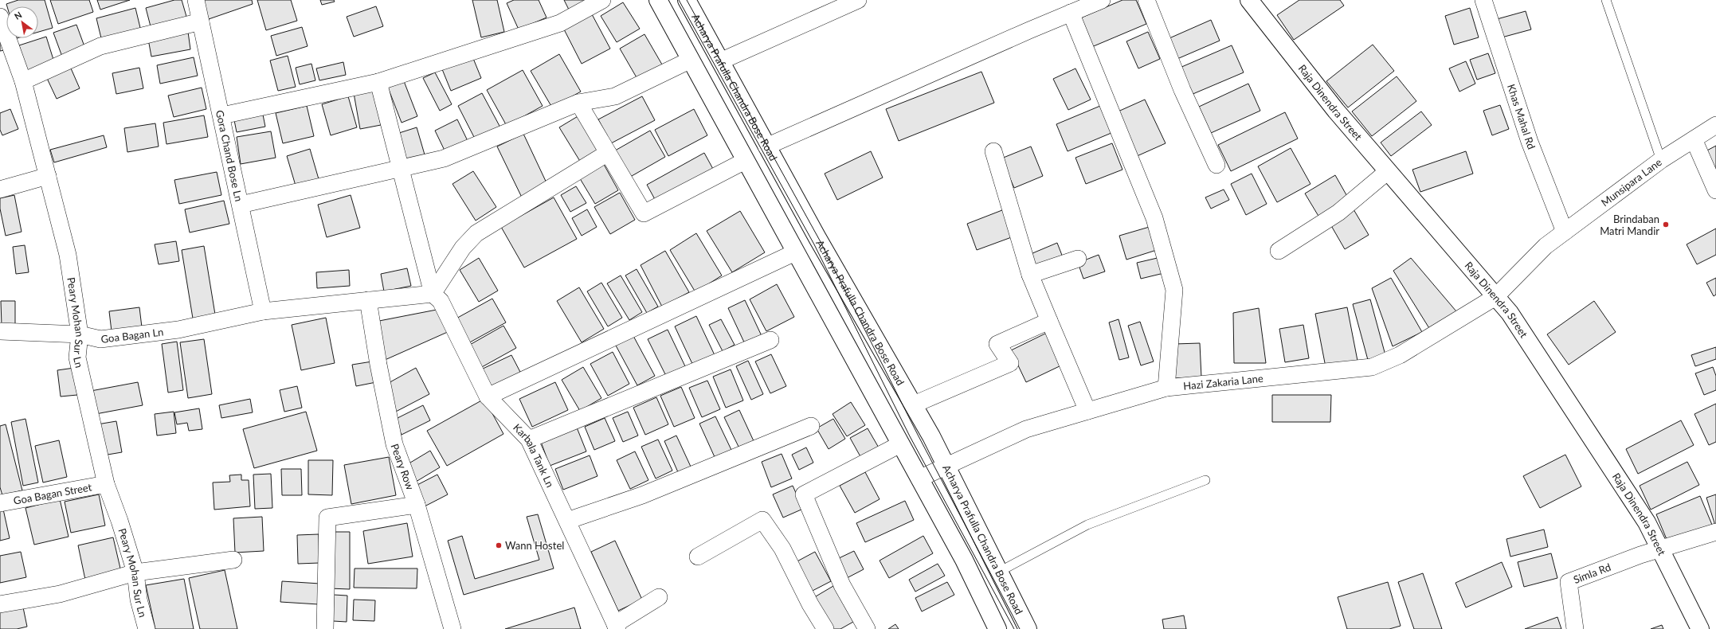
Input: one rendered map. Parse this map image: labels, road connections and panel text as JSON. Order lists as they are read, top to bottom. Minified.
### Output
{"streets":{"main road":["Acharya Prafulla Chandra Bose Road","Raja Dinendra Street"],"street":["Khas Mahal Rd","Gora Chand Bose Ln","Munsipara Lane","Peary Mohan Sur Ln","Goa Bagan Ln","Hazi Zakaria Lane","Karbala Tank Ln","Peary Row","Goa Bagan Street","Simla Rd"]},"crossings":[["Acharya Prafulla Chandra Bose Road","Hazi Zakaria Lane"],["Raja Dinendra Street","Munsipara Lane"],["Raja Dinendra Street","Hazi Zakaria Lane"],["Raja Dinendra Street","Simla Rd"],["Khas Mahal Rd","Munsipara Lane"],["Gora Chand Bose Ln","Goa Bagan Ln"],["Munsipara Lane","Hazi Zakaria Lane"],["Peary Mohan Sur Ln","Goa Bagan Ln"],["Peary Mohan Sur Ln","Goa Bagan Street"],["Goa Bagan Ln","Karbala Tank Ln"],["Goa Bagan Ln","Peary Row"]],"places":["Brindaban Matri Mandir","Wann Hostel"],"north":"top left"}
